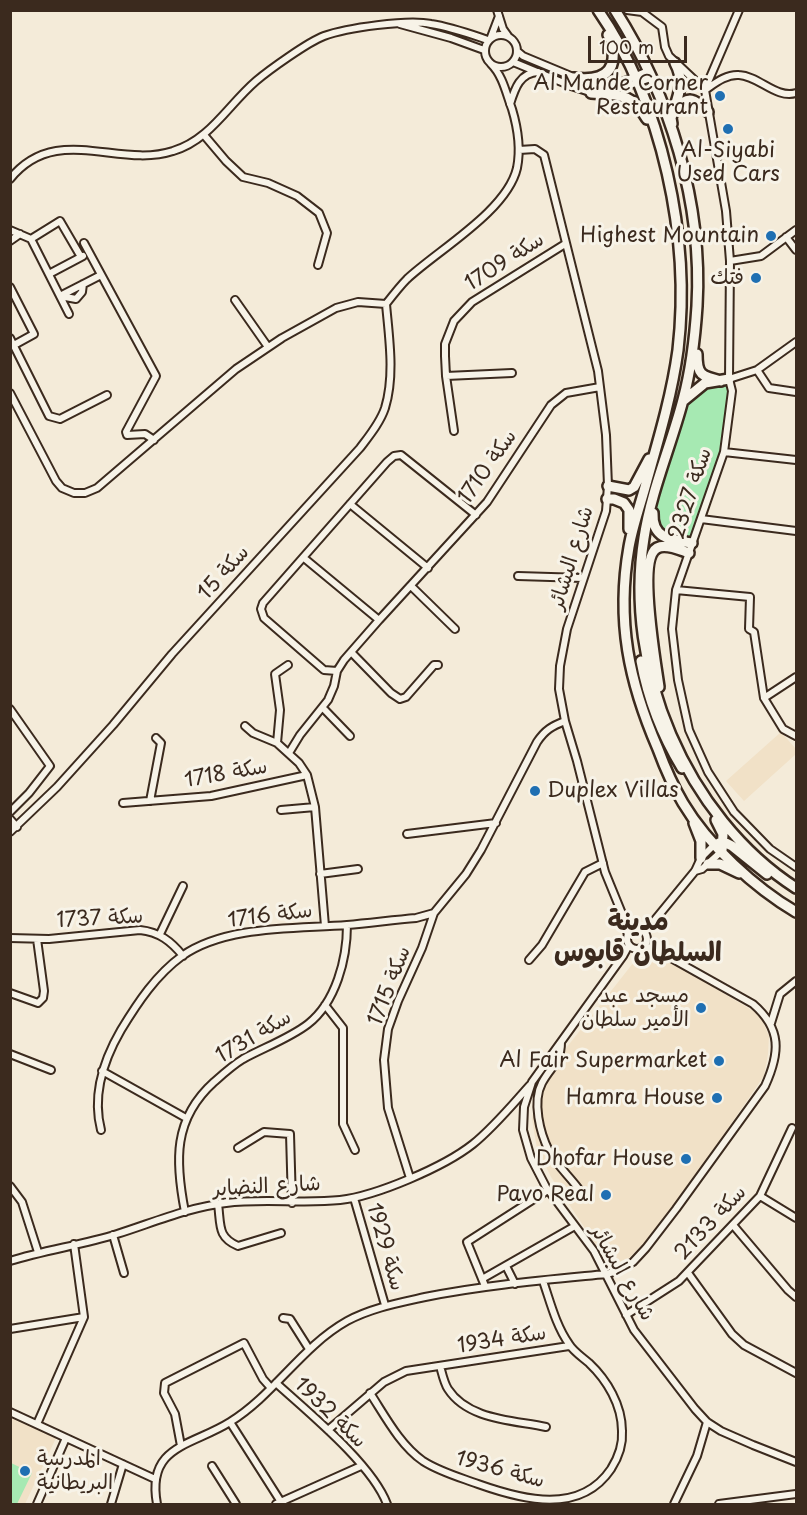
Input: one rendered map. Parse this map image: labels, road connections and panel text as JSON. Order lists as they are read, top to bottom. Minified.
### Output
{"streets":{"street":["سكة 1709","سكة 1710","سكة 2327","شارع البشائر","سكة 15","سكة 1718","سكة 1716","سكة 1737","سكة 1715","سكة 1731","شارع النضاير","سكة 2133","سكة 1929","سكة 1934","سكة 1932","سكة 1936"]},"crossings":[["سكة 1709","شارع البشائر"],["سكة 1710","شارع البشائر"],["سكة 1710","سكة 1718"],["شارع البشائر","سكة 1715"],["شارع البشائر","شارع النضاير"],["شارع البشائر","سكة 2133"],["شارع البشائر","سكة 1929"],["سكة 1718","سكة 1716"],["سكة 1716","سكة 1737"],["سكة 1716","سكة 1715"],["سكة 1716","سكة 1731"],["سكة 1715","شارع النضاير"],["سكة 1731","شارع النضاير"],["شارع النضاير","سكة 1929"],["سكة 1929","سكة 1932"],["سكة 1929","سكة 1936"],["سكة 1934","سكة 1932"],["سكة 1934","سكة 1936"]],"districts":["مدينة السلطان قابوس"],"places":["Al Mande Corner Restaurant","Al-Siyabi Used Cars","Highest Mountain","فتك","Duplex Villas","مسجد عبد الأمير سلطان","Al Fair Supermarket","Hamra House","Dhofar House","Pavo Real","المدرسة البريطانية"],"scale_bar":"100 m"}
